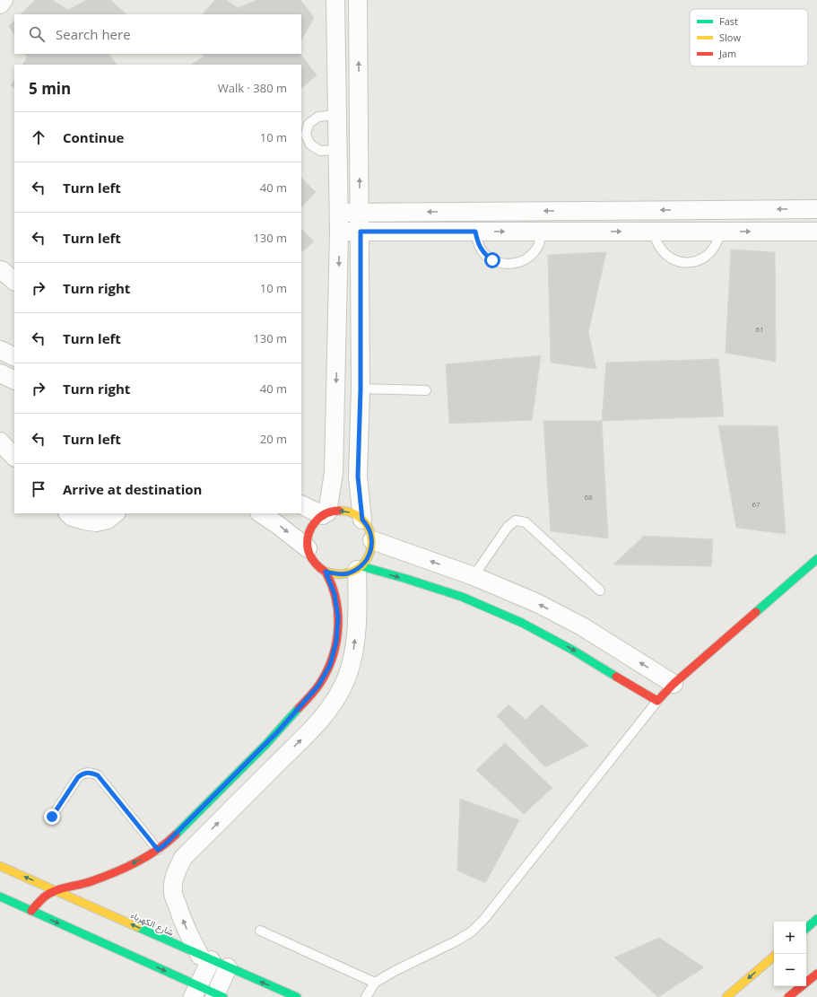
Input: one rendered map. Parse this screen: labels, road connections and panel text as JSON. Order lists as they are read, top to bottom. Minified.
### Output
{"streets":{"street":["شارع الكهرباء"]},"house_numbers":["61","68","67"],"legend":["Fast","Slow","Jam"],"page":{"search":"Search here","heading":["5 min","Walk · 380 m"],"list":[["Continue","10 m"],["Turn left","40 m"],["Turn left","130 m"],["Turn right","10 m"],["Turn left","130 m"],["Turn right","40 m"],["Turn left","20 m"],"Arrive at destination"],"map_buttons":["+","−"]}}
